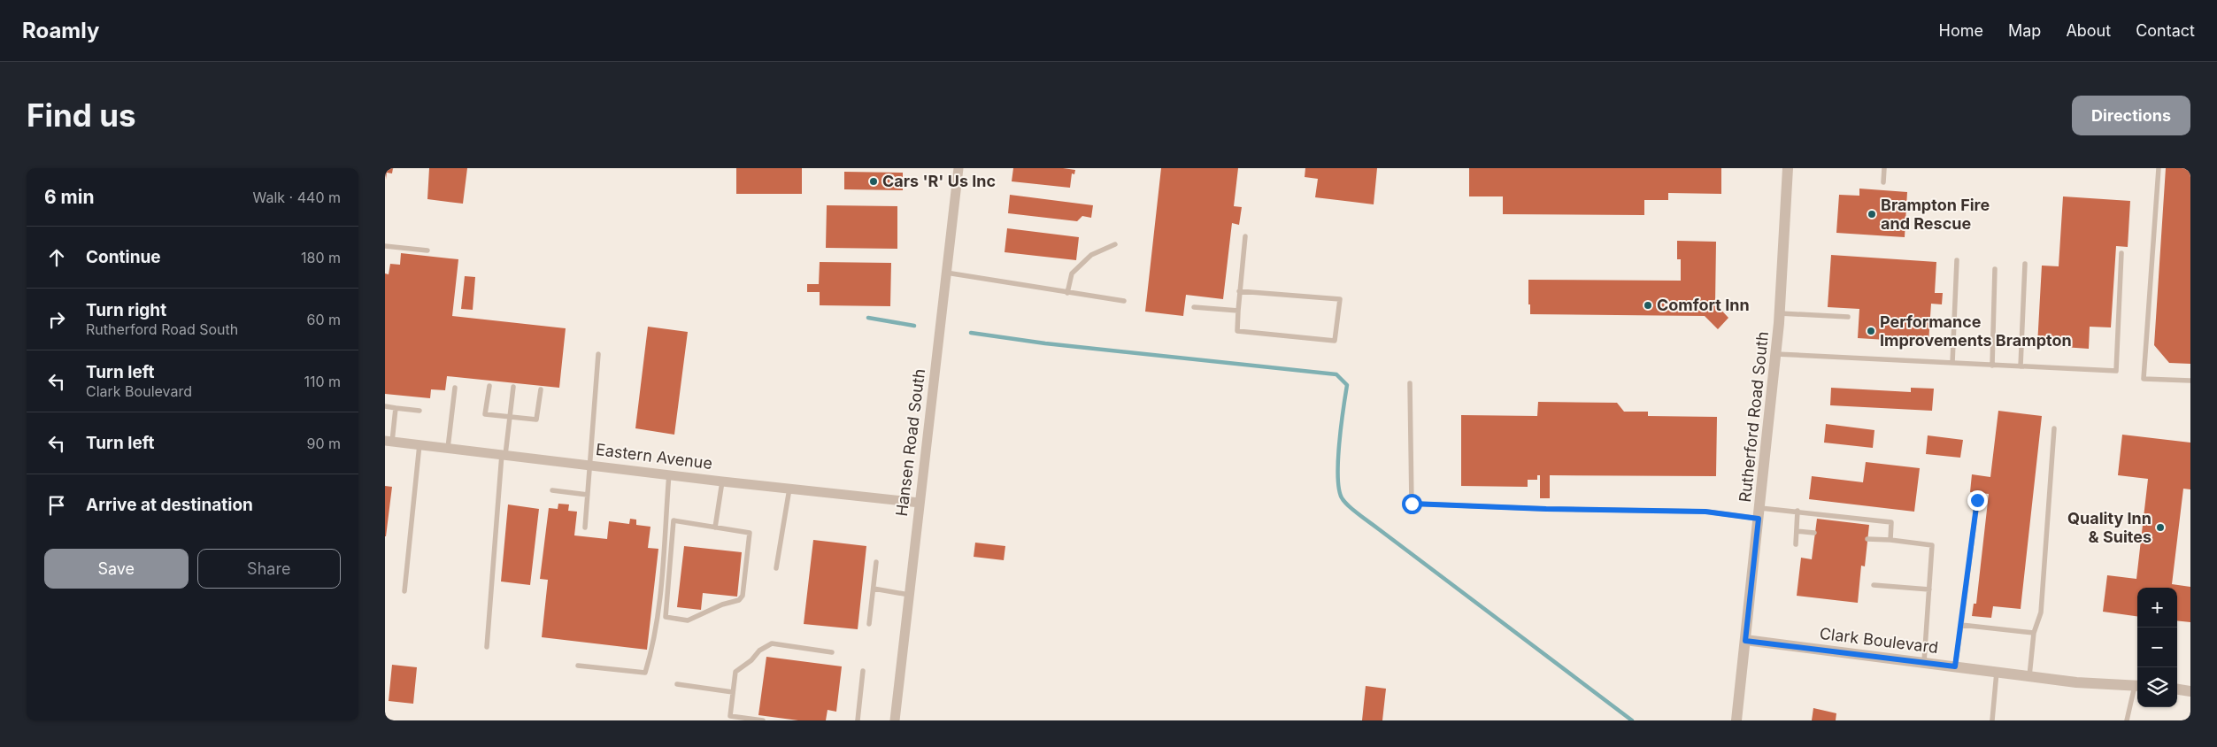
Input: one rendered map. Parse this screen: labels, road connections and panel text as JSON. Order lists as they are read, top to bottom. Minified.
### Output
{"streets":{"street":["Rutherford Road South","Hansen Road South","Eastern Avenue","Clark Boulevard"]},"crossings":[["Rutherford Road South","Clark Boulevard"],["Hansen Road South","Eastern Avenue"]],"places":["Cars 'R' Us Inc","Brampton Fire and Rescue","Comfort Inn","Performance Improvements Brampton","Quality Inn & Suites"],"page":{"header":"Roamly","nav":["Home","Map","About","Contact"],"buttons":["Directions",["Save","Share"]],"title":"Find us","heading":["6 min","Walk · 440 m"],"list":[["Continue","180 m"],["Turn right","Rutherford Road South","60 m"],["Turn left","Clark Boulevard","110 m"],["Turn left","90 m"],"Arrive at destination"],"map_buttons":["+","−"]}}
